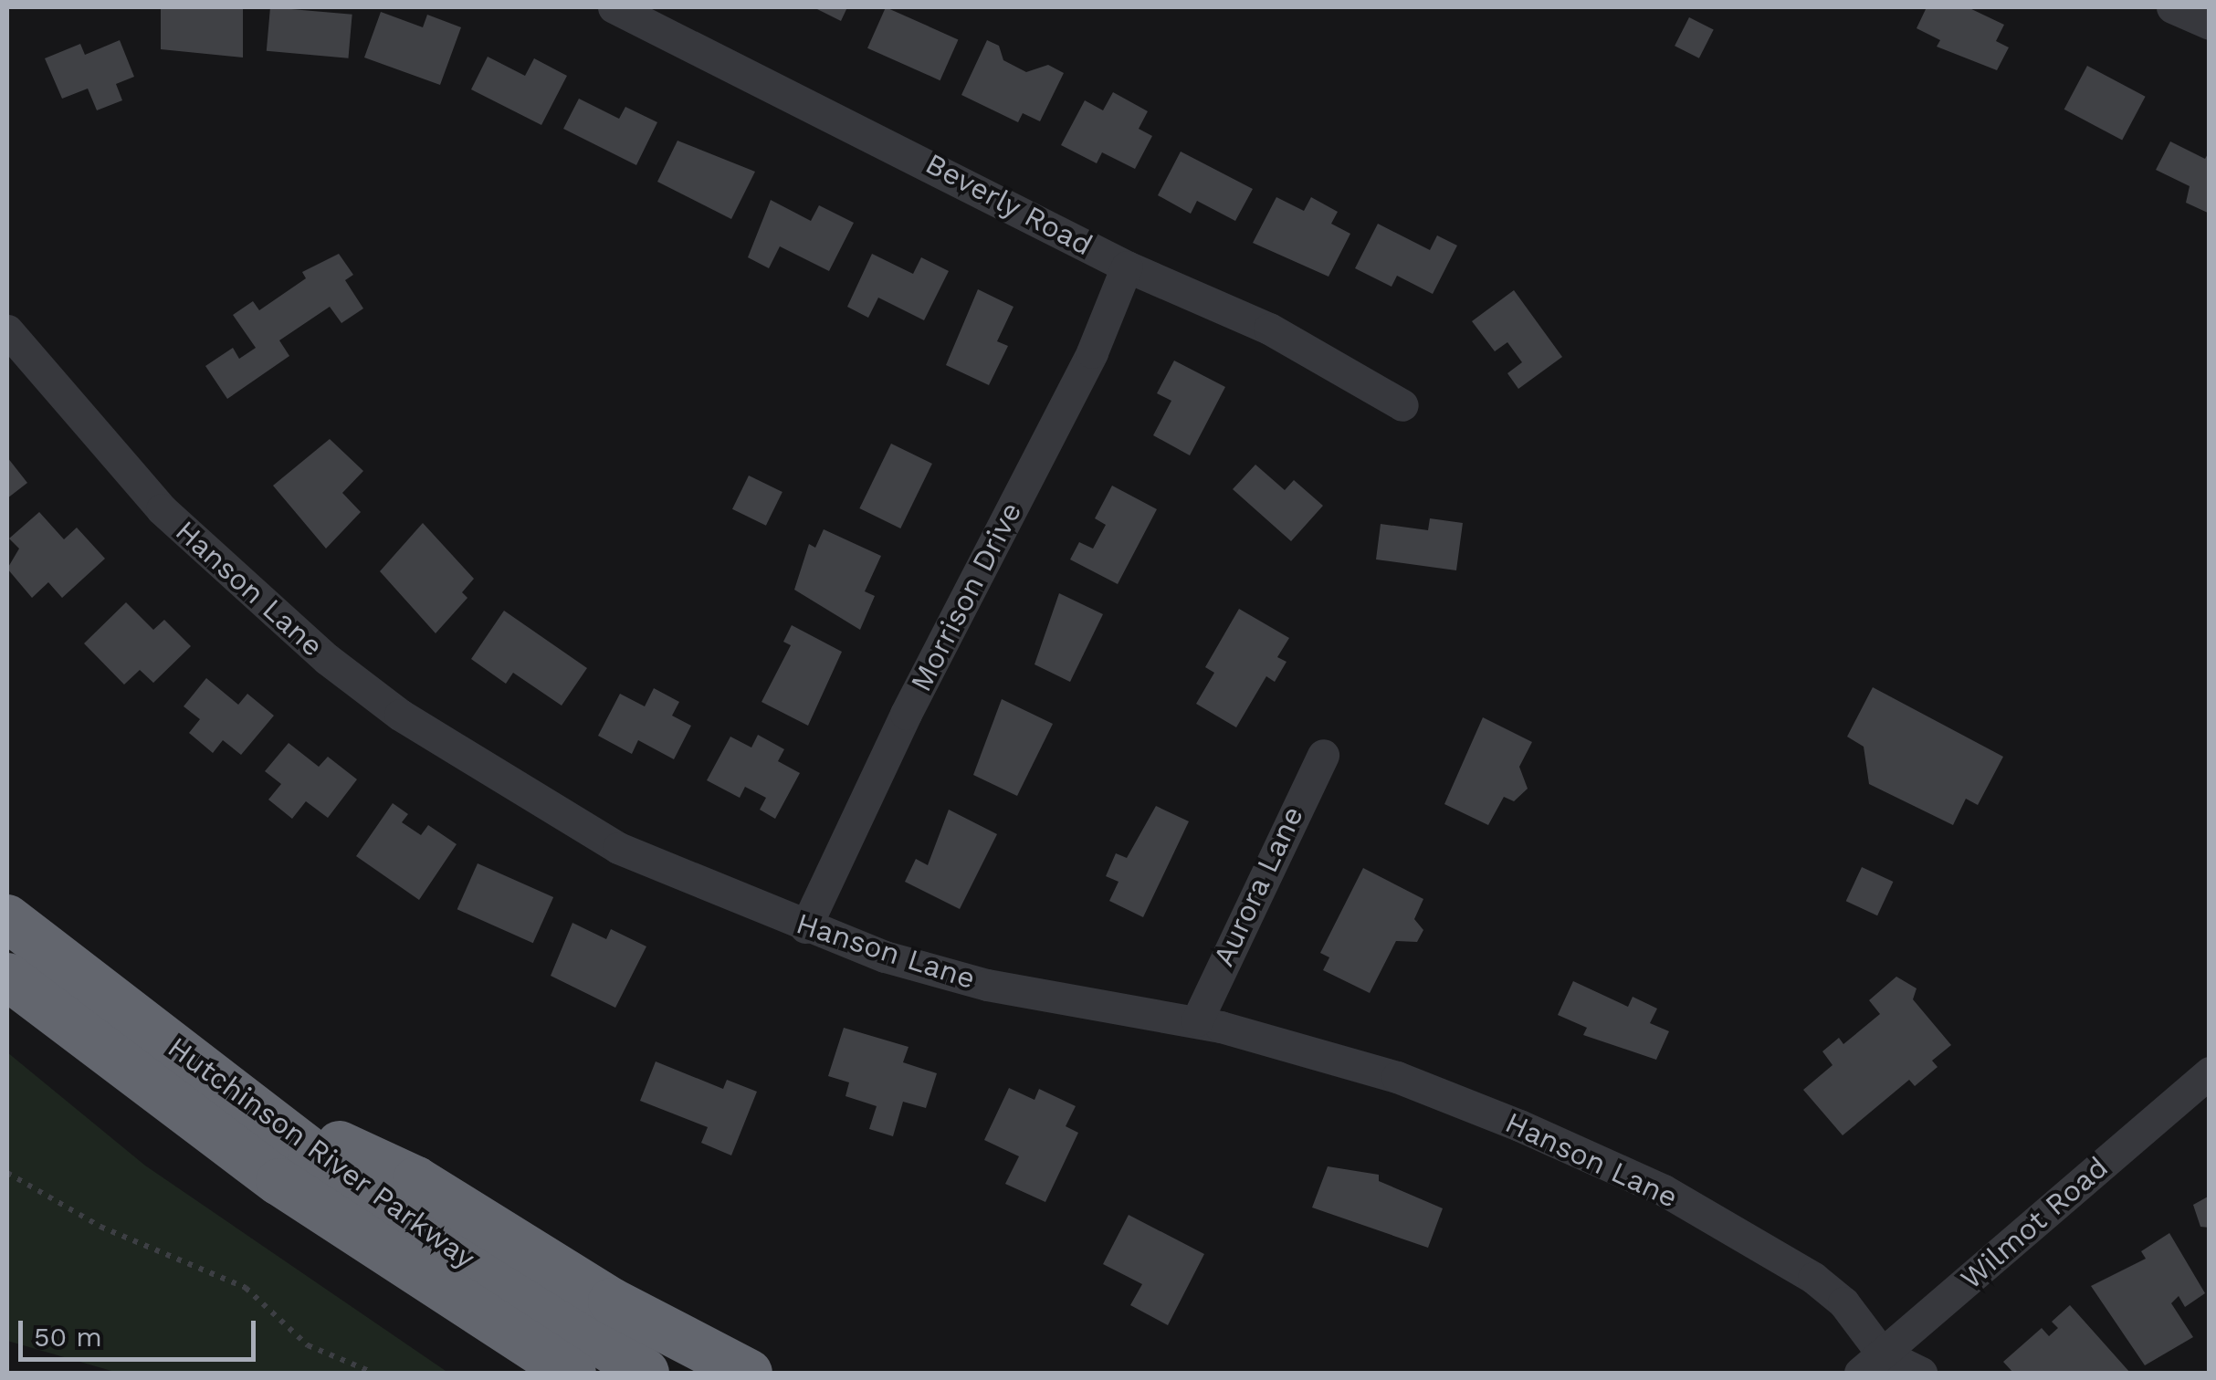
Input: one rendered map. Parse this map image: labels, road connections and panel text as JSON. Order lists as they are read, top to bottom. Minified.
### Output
{"streets":{"highway":["Hutchinson River Parkway"],"street":["Beverly Road","Hanson Lane","Morrison Drive","Aurora Lane","Wilmot Road"]},"crossings":[["Beverly Road","Morrison Drive"],["Hanson Lane","Morrison Drive"],["Hanson Lane","Aurora Lane"],["Hanson Lane","Wilmot Road"]],"scale_bar":"50 m"}
